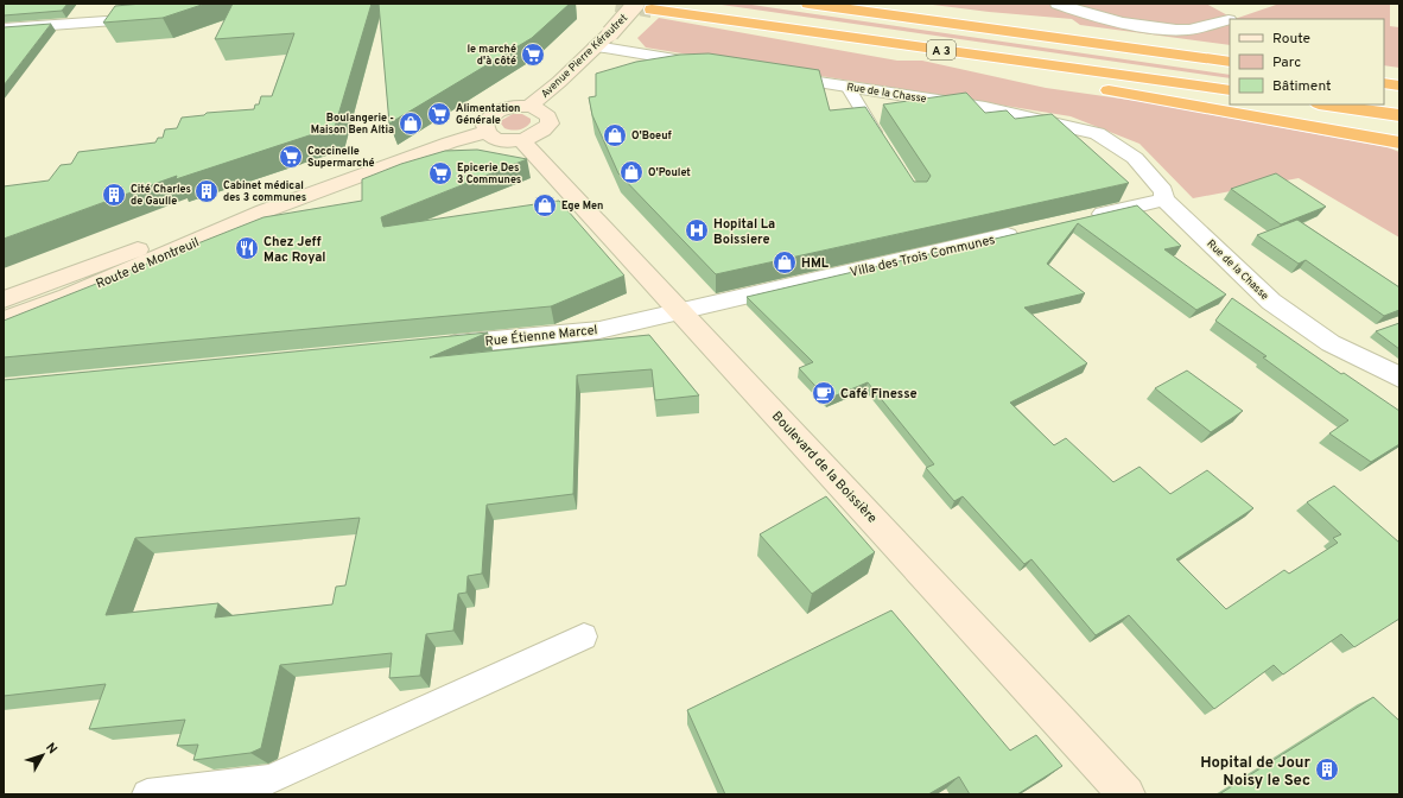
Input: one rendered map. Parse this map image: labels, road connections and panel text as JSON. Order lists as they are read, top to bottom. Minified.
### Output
{"streets":{"highway":["A 3"],"main road":["Avenue Pierre Kérautret","Route de Montreuil","Boulevard de la Boissière"],"street":["Rue de la Chasse","Villa des Trois Communes","Rue Étienne Marcel"]},"crossings":[["A 3","Avenue Pierre Kérautret"],["Villa des Trois Communes","Rue Étienne Marcel"],["Villa des Trois Communes","Boulevard de la Boissière"],["Rue Étienne Marcel","Boulevard de la Boissière"]],"places":{"supermarket":["le marché d'à côté","Alimentation Générale","Coccinelle Supermarché","Epicerie Des 3 Communes"],"shop":["Boulangerie - Maison Ben Altia","O'Boeuf","O'Poulet","Ege Men","HML"],"building":["Cabinet médical des 3 communes","Cité Charles de Gaulle","Hopital de Jour Noisy le Sec"],"hospital":["Hopital La Boissiere"],"restaurant":["Chez Jeff Mac Royal"],"cafe":["Café Finesse"]},"legend":["Route","Parc","Bâtiment"],"north":"top right"}
